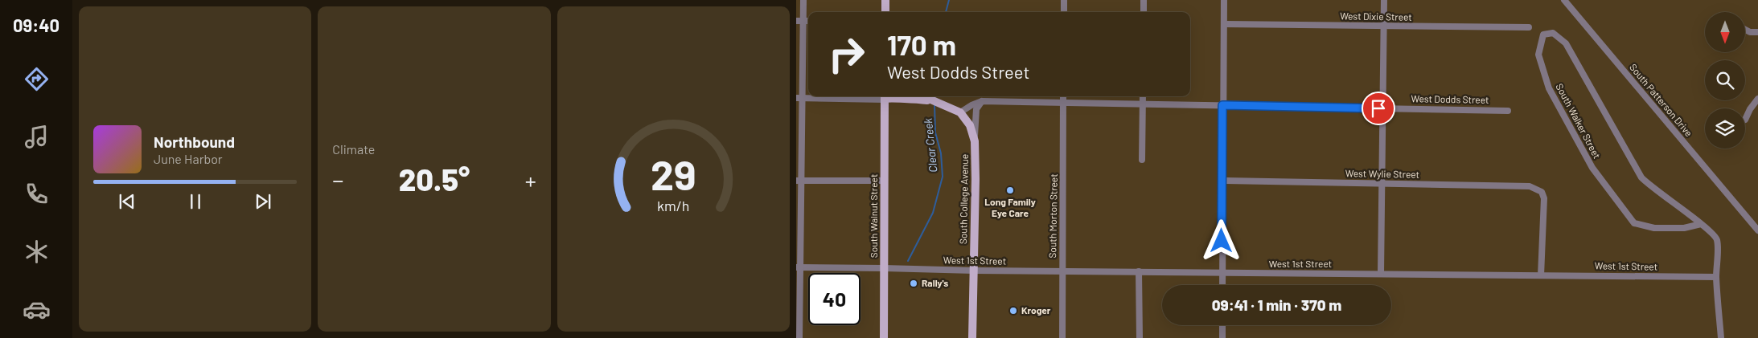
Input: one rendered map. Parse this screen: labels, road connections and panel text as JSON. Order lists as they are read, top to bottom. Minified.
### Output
{"streets":{"main road":["South College Avenue","South Walnut Street"],"street":["West Dixie Street","West Dodds Street","South Patterson Drive","South Walker Street","West Wylie Street","South Morton Street","West 1st Street"]},"crossings":[["West Dodds Street","South College Avenue"],["West Dodds Street","South Morton Street"],["South Walker Street","West 1st Street"],["West Wylie Street","West 1st Street"],["South College Avenue","West 1st Street"],["South Walnut Street","West 1st Street"],["South Morton Street","West 1st Street"]],"water":["Clear Creek"],"places":["Long Family Eye Care","Rally's","Kroger"],"north":"bottom","page":{"tabs":"09:40","tile":"Climate","turn":["170 m","West Dodds Street"],"song":["Northbound","June Harbor"],"heat":["−","20.5°","+"],"limit":"40","trip":"09:41 · 1 min · 370 m","gauge":["29","km/h"]}}
